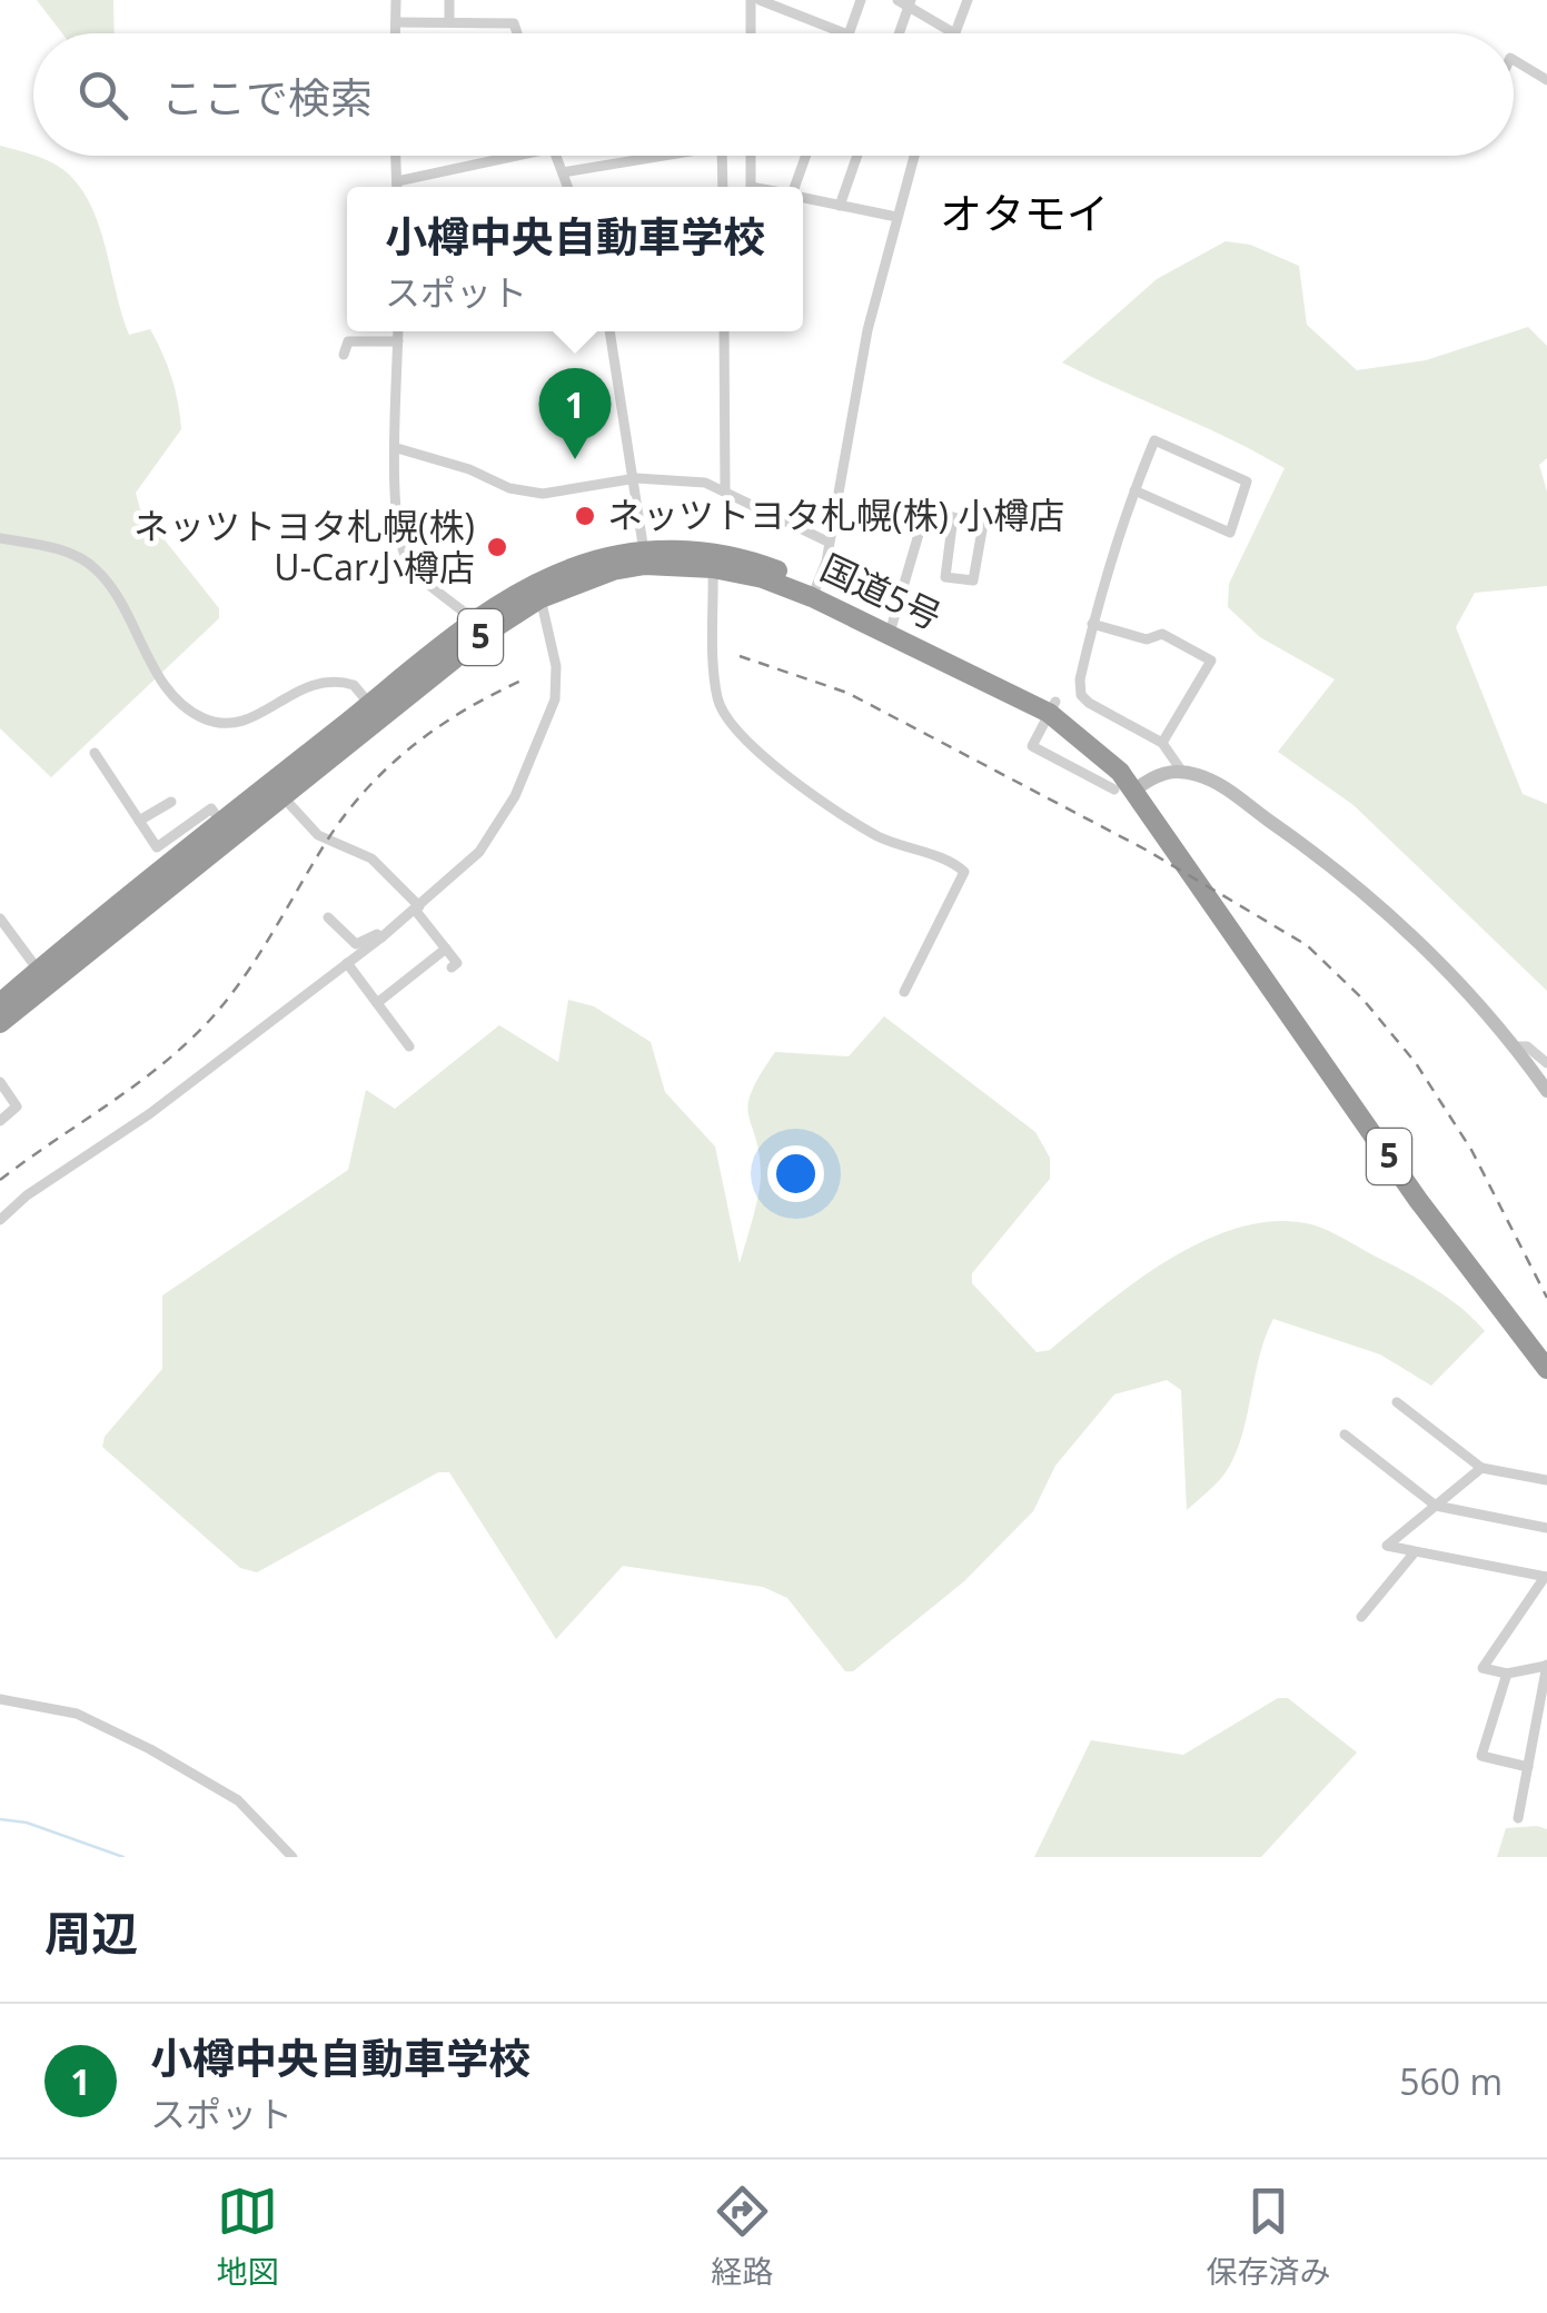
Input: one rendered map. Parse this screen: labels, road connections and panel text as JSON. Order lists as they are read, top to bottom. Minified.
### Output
{"streets":{"highway":["国道5号","5"]},"districts":["オタモイ"],"places":["ネッツトヨタ札幌(株) 小樽店","ネッツトヨタ札幌(株) U-Car小樽店"],"page":{"search":"ここで検索","popup":["小樽中央自動車学校","スポット"],"pins":"1","heading":"周辺","list":[{"mark":"1","name":"小樽中央自動車学校","note":"スポット","value":"560 m"}],"nav":["地図","経路","保存済み"]}}
